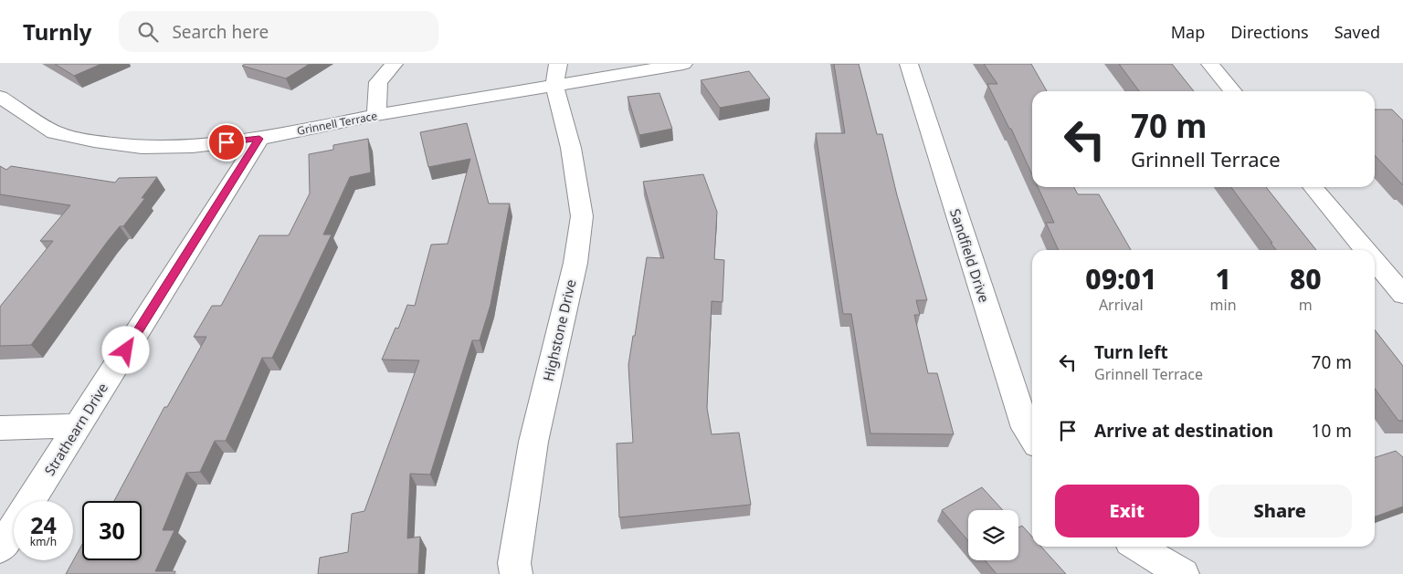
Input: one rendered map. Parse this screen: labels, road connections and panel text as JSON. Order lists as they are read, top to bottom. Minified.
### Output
{"streets":{"street":["Grinnell Terrace","Sandfield Drive","Highstone Drive","Strathearn Drive"]},"crossings":[["Grinnell Terrace","Highstone Drive"],["Grinnell Terrace","Strathearn Drive"]],"page":{"header":"Turnly","search":"Search here","nav":["Map","Directions","Saved"],"turn":["70 m","Grinnell Terrace"],"eta":["09:01","Arrival","1","min","80","m"],"list":[{"name":"Turn left","note":"Grinnell Terrace","value":"70 m"},{"name":"Arrive at destination","value":"10 m"}],"buttons":["Exit","Share"],"speed":"24 km/h","limit":"30"}}
